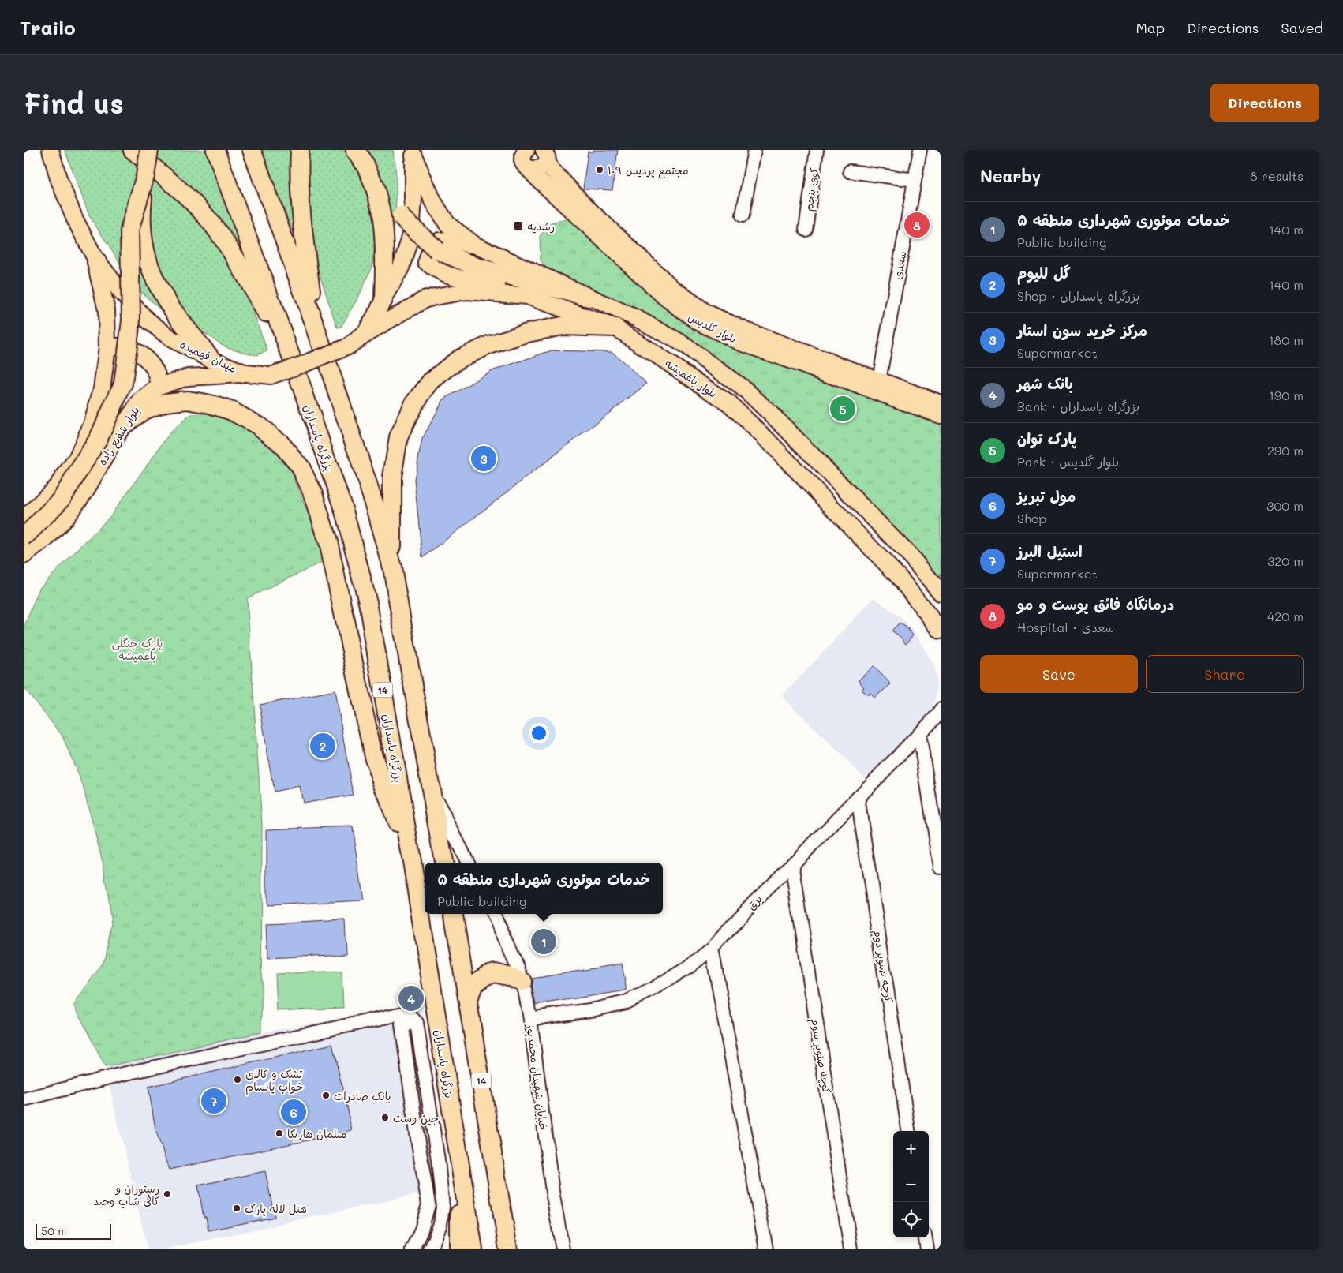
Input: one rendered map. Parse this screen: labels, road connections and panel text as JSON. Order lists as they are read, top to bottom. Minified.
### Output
{"streets":{"highway":["بزرگراه پاسداران","14"],"main road":["بلوار گلدیس","میدان فهمیده","بلوار باغمیشه","بلوار شفیع زاده"],"street":["کوی پنجم","سعدی","برق","کوچه صنوبر دوم","کوچه صنوبر سوم","خیابان شهیدان محمدپور"]},"crossings":[["سعدی","بلوار گلدیس"],["میدان فهمیده","بلوار باغمیشه"],["میدان فهمیده","بلوار شفیع زاده"],["برق","کوچه صنوبر دوم"],["برق","کوچه صنوبر سوم"],["برق","خیابان شهیدان محمدپور"]],"parks":["پارک جنگلی باغمیشه"],"places":{"other":["مجتمع پردیس ۱۰۹","تشک و کالای خواب یاتسام","بانک صادرات","جین وست","مبلمان هاریکا","رستوران و کافی شاپ وحید","هتل لاله پارک"],"transit":["رشدیه"]},"scale_bar":"50 m","page":{"header":"Trailo","nav":["Map","Directions","Saved"],"buttons":["Directions",["Save","Share"]],"title":"Find us","heading":["Nearby","8 results"],"list":[{"mark":"1","name":"خدمات موتوری شهرداری منطقه ۵","note":"Public building","value":"140 m"},{"mark":"2","name":"گل للیوم","note":"Shop · بزرگراه پاسداران","value":"140 m"},{"mark":"3","name":"مرکز خرید سون استار","note":"Supermarket","value":"180 m"},{"mark":"4","name":"بانک شهر","note":"Bank · بزرگراه پاسداران","value":"190 m"},{"mark":"5","name":"پارک توان","note":"Park · بلوار گلدیس","value":"290 m"},{"mark":"6","name":"مول تبریز","note":"Shop","value":"300 m"},{"mark":"7","name":"استیل البرز","note":"Supermarket","value":"320 m"},{"mark":"8","name":"درمانگاه فائق پوست و مو","note":"Hospital · سعدی","value":"420 m"}],"pins":["8","5","3","2","1","4","7","6"],"popup":["خدمات موتوری شهرداری منطقه ۵","Public building"],"map_buttons":["+","−"],"scale":"50 m"}}
